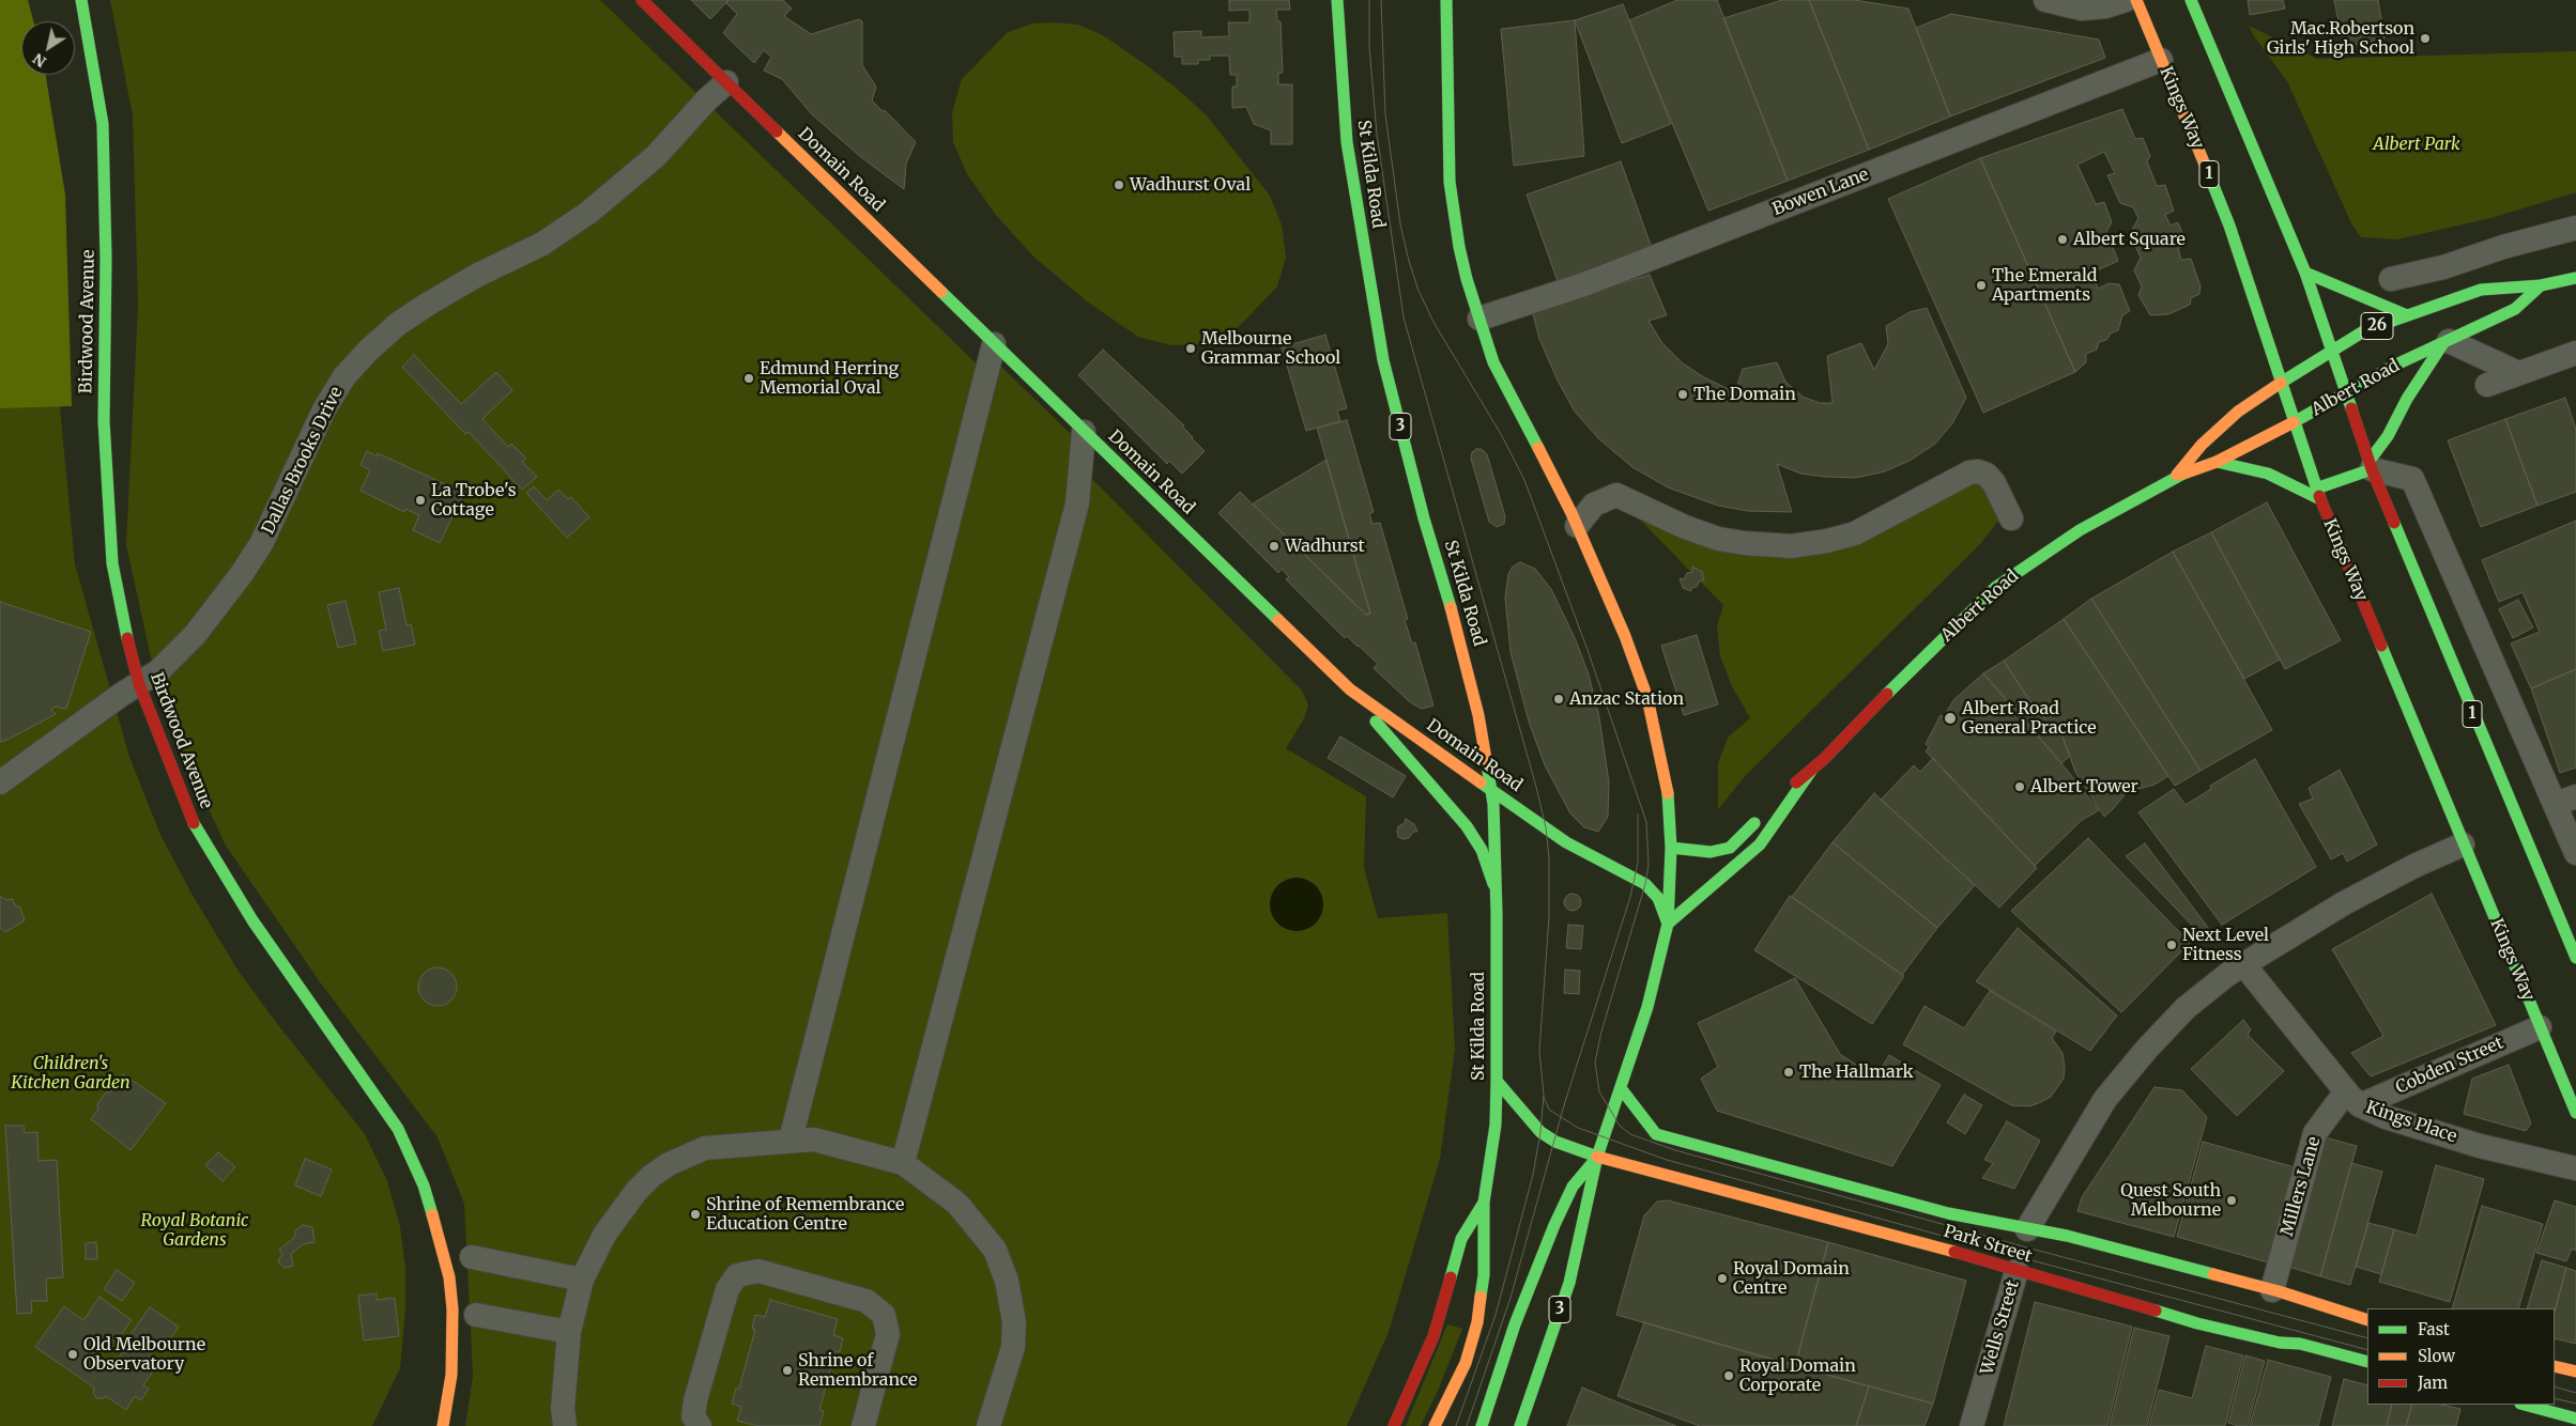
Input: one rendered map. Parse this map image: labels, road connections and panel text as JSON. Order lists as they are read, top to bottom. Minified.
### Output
{"streets":{"main road":["Kings Way","Domain Road","St Kilda Road","1","Birdwood Avenue","26","Albert Road","3","Park Street"],"street":["Bowen Lane","Dallas Brooks Drive","Cobden Street","Kings Place","Millers Lane","Wells Street"]},"crossings":[["Kings Way","Bowen Lane"],["Kings Way","Albert Road"],["Kings Way","Cobden Street"],["Domain Road","St Kilda Road"],["Domain Road","Albert Road"],["Domain Road","3"],["Domain Road","Dallas Brooks Drive"],["St Kilda Road","Park Street"],["1","Albert Road"],["Bowen Lane","3"],["Birdwood Avenue","Dallas Brooks Drive"],["Albert Road","3"],["3","Park Street"],["Cobden Street","Kings Place"],["Cobden Street","Millers Lane"],["Kings Place","Millers Lane"],["Millers Lane","Park Street"],["Park Street","Wells Street"]],"parks":["Albert Park","Children's Kitchen Garden","Royal Botanic Gardens"],"places":["Mac.Robertson Girls' High School","Wadhurst Oval","Albert Square","The Emerald Apartments","Melbourne Grammar School","Edmund Herring Memorial Oval","The Domain","La Trobe's Cottage","Wadhurst","Anzac Station","Albert Road General Practice","Albert Tower","Next Level Fitness","The Hallmark","Quest South Melbourne","Shrine of Remembrance Education Centre","Royal Domain Centre","Old Melbourne Observatory","Shrine of Remembrance","Royal Domain Corporate"],"legend":["Fast","Slow","Jam"],"north":"bottom left"}
